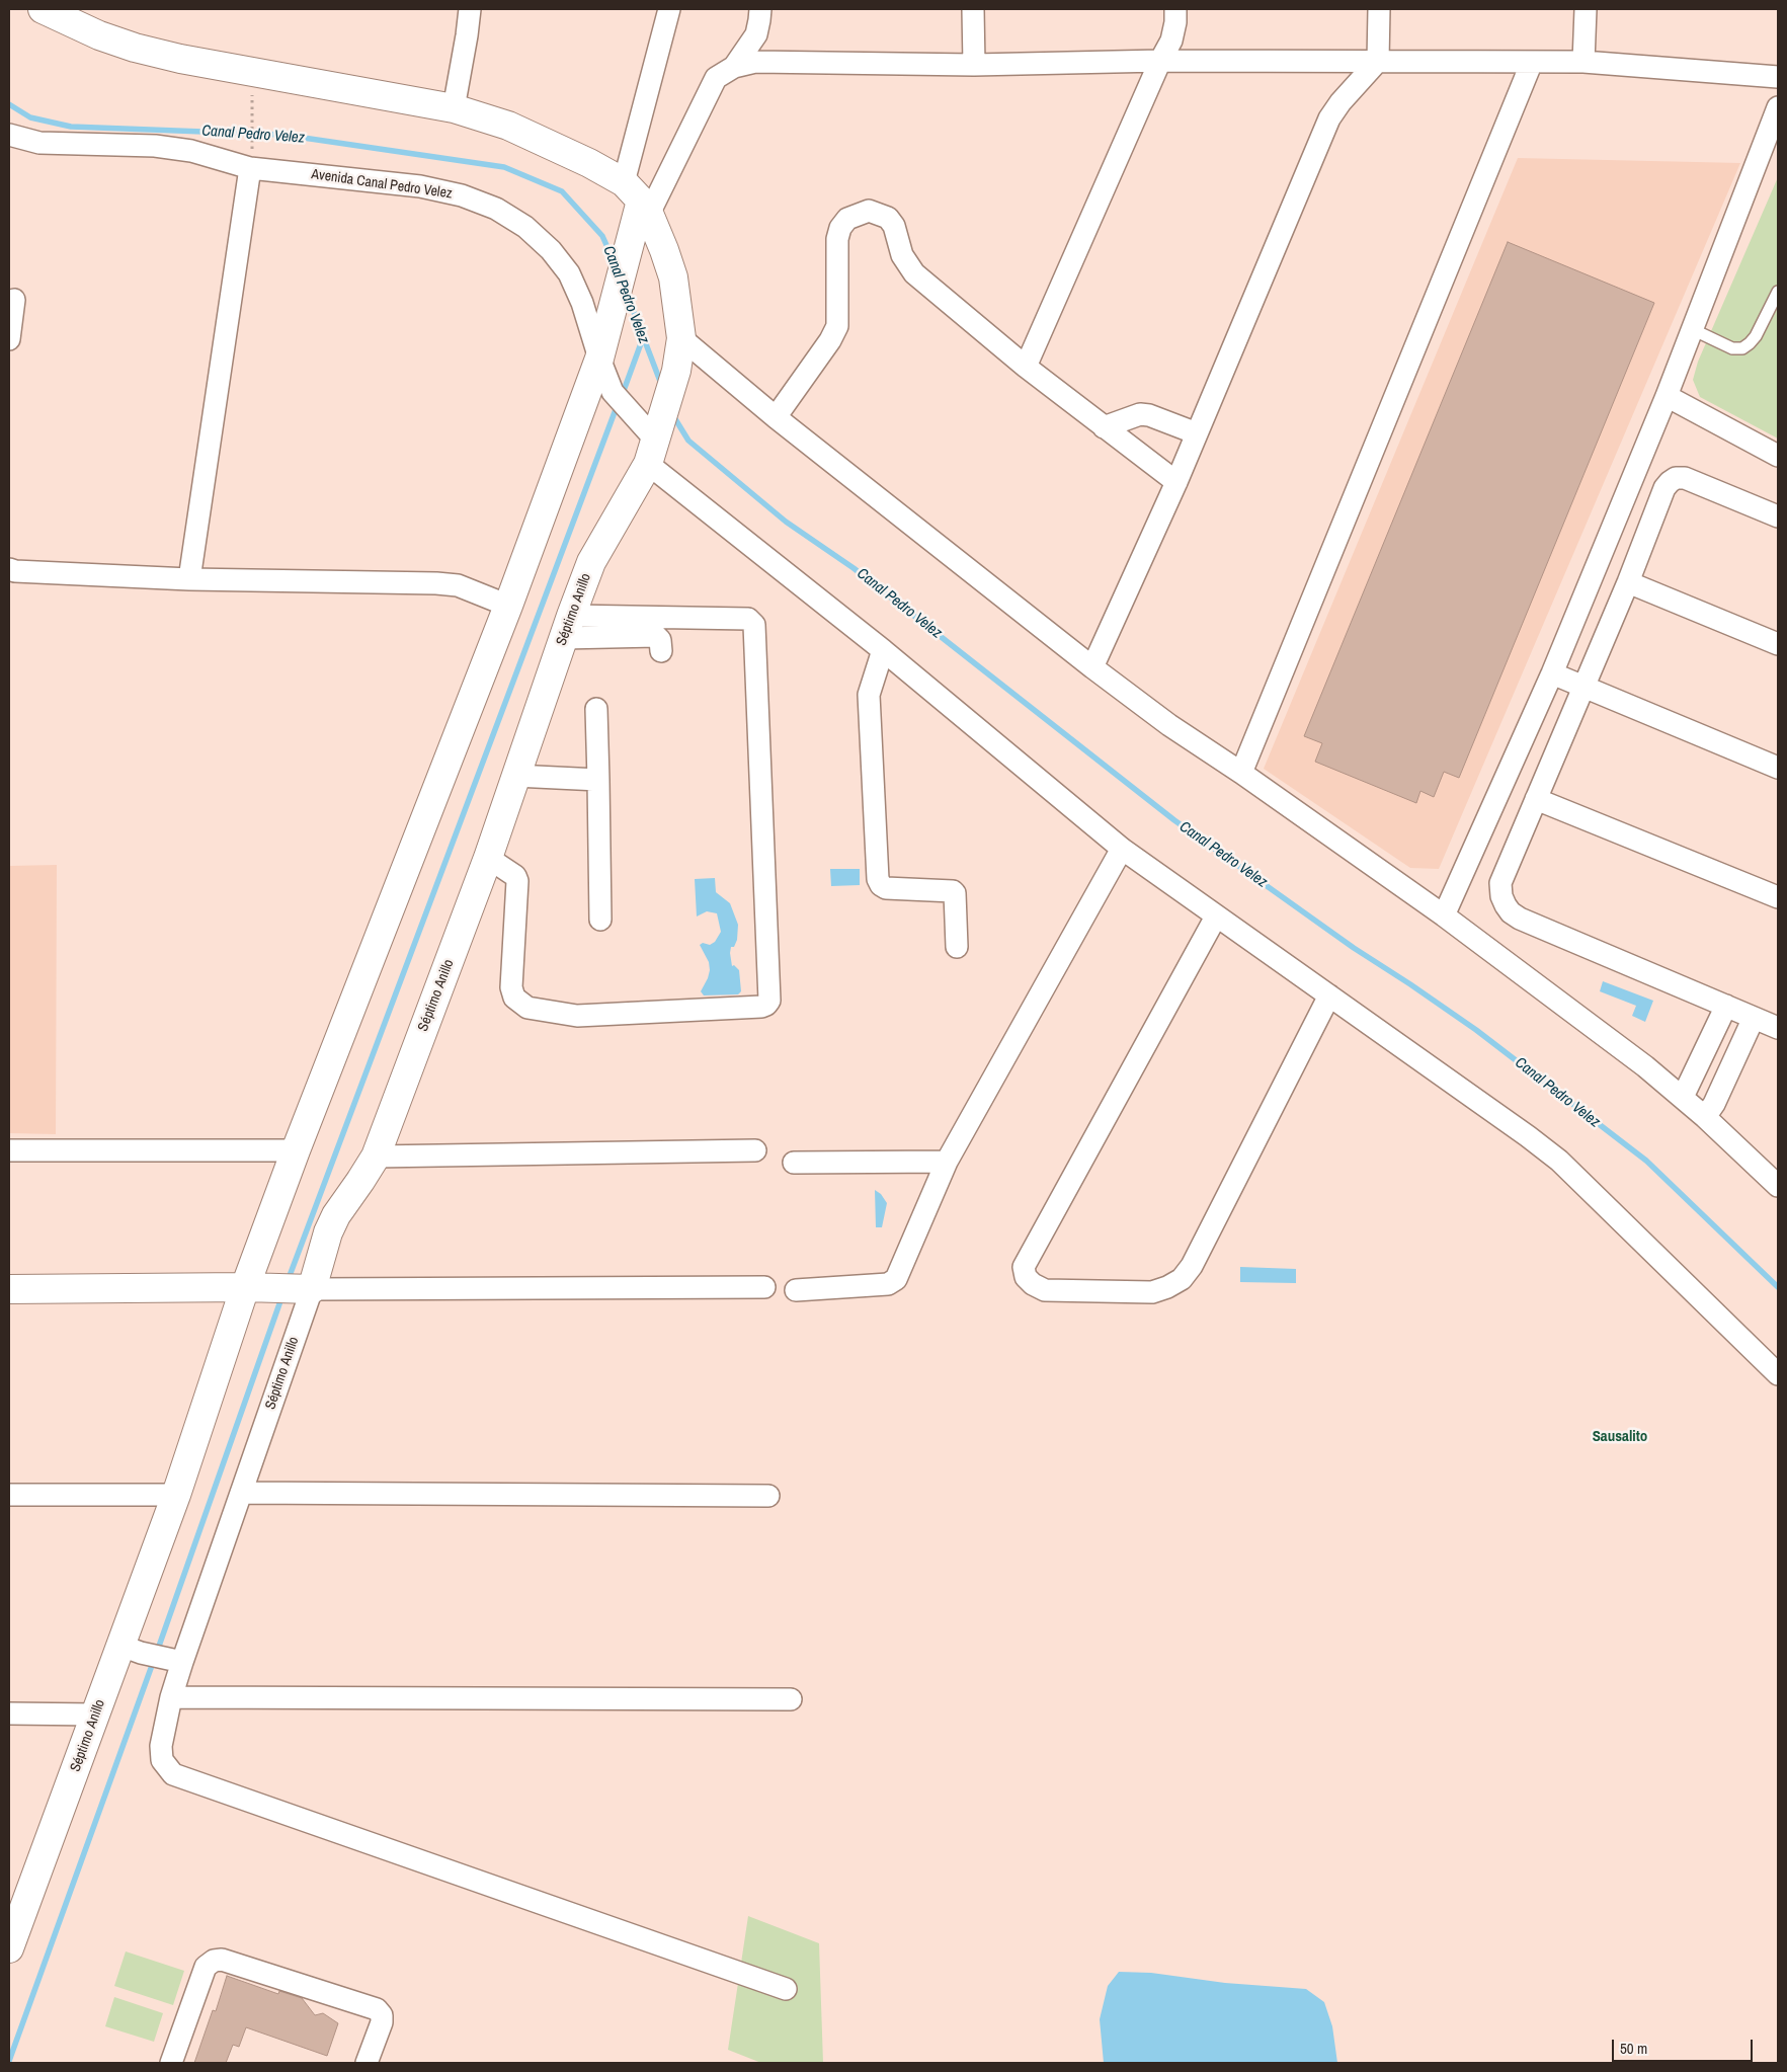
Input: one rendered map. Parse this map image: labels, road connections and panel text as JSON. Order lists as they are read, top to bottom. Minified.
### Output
{"streets":{"street":["Avenida Canal Pedro Velez","Séptimo Anillo"]},"crossings":[["Avenida Canal Pedro Velez","Séptimo Anillo"]],"districts":["Sausalito"],"water":["Canal Pedro Velez"],"scale_bar":"50 m"}
